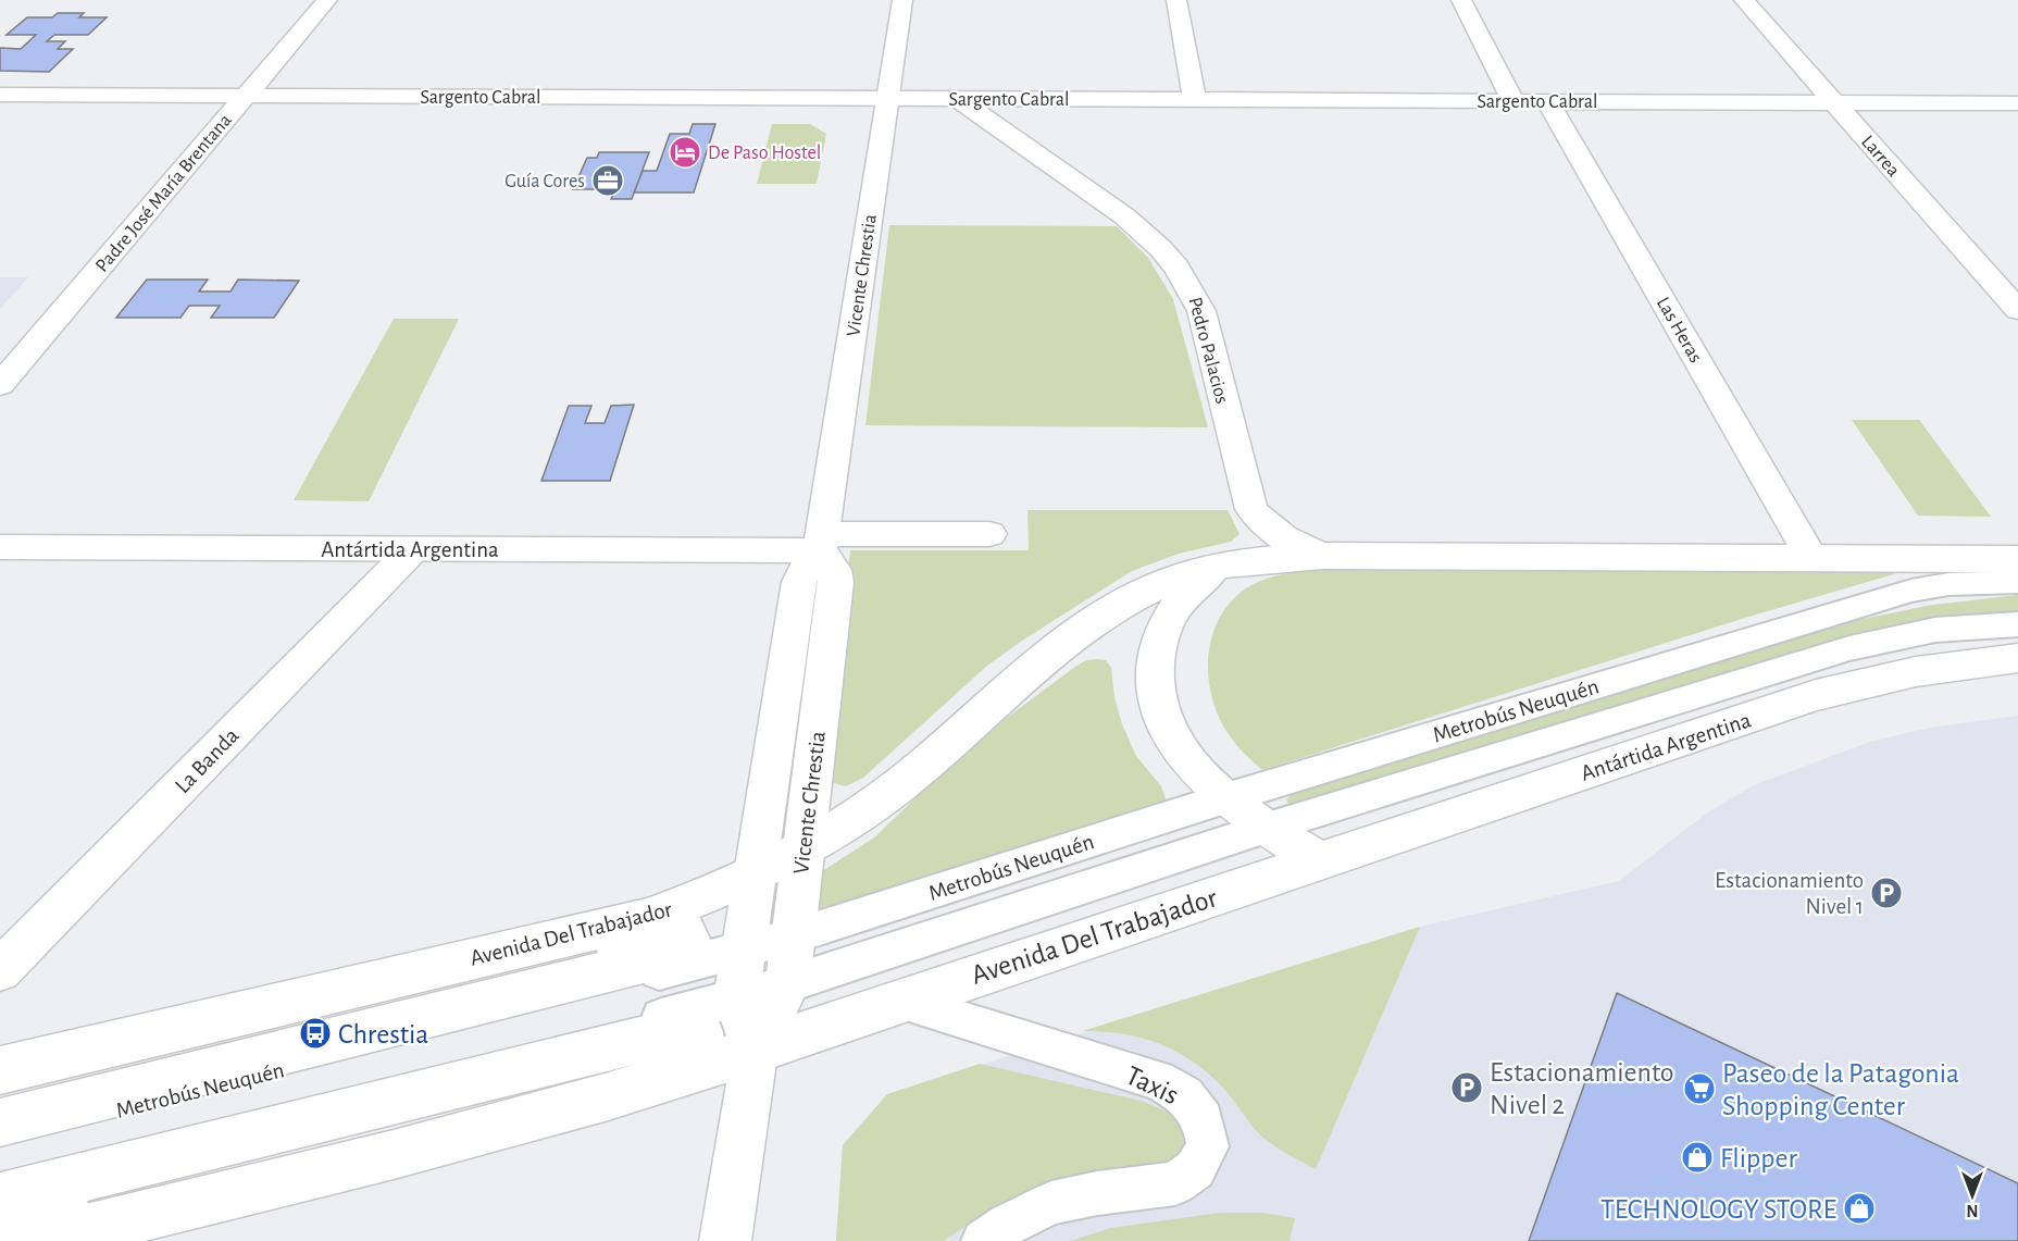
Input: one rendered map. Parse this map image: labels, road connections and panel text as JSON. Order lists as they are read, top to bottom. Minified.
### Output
{"streets":{"street":["Sargento Cabral","Larrea","Padre José María Brentana","Vicente Chrestia","Las Heras","Pedro Palacios","Antártida Argentina","La Banda","Avenida Del Trabajador"],"lane":["Metrobús Neuquén","Taxis"]},"crossings":[["Sargento Cabral","Larrea"],["Sargento Cabral","Padre José María Brentana"],["Sargento Cabral","Vicente Chrestia"],["Sargento Cabral","Las Heras"],["Sargento Cabral","Pedro Palacios"],["Vicente Chrestia","Antártida Argentina"],["Vicente Chrestia","Metrobús Neuquén"],["Vicente Chrestia","Avenida Del Trabajador"],["Pedro Palacios","Avenida Del Trabajador"],["Antártida Argentina","La Banda"],["Antártida Argentina","Avenida Del Trabajador"],["Avenida Del Trabajador","Taxis"]],"places":{"hotel":["De Paso Hostel"],"office":["Guía Cores"],"parking":["Estacionamiento Nivel 1","Estacionamiento Nivel 2"],"bus stop":["Chrestia"],"supermarket":["Paseo de la Patagonia Shopping Center"],"shop":["Flipper","TECHNOLOGY STORE"]},"north":"bottom"}
